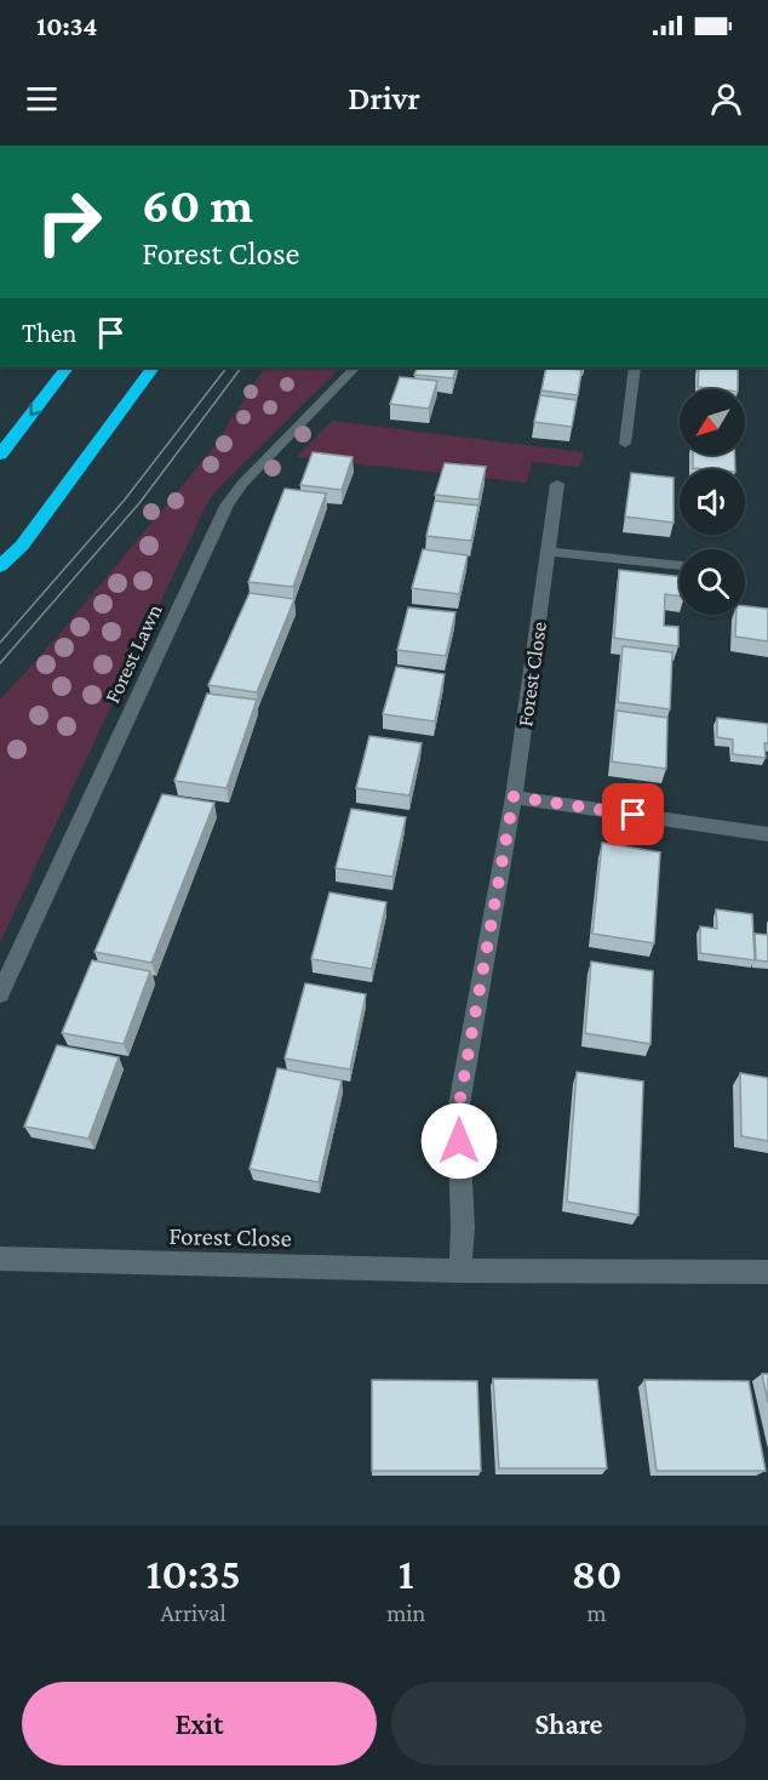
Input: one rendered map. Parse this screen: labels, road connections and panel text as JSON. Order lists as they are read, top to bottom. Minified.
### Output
{"streets":{"street":["Forest Lawn","Forest Close"]},"north":"bottom left","page":{"status":"10:34","header":"Drivr","turn":["60 m","Forest Close"],"then":"Then","eta":["10:35","Arrival","1","min","80","m"],"buttons":["Exit","Share"]}}
